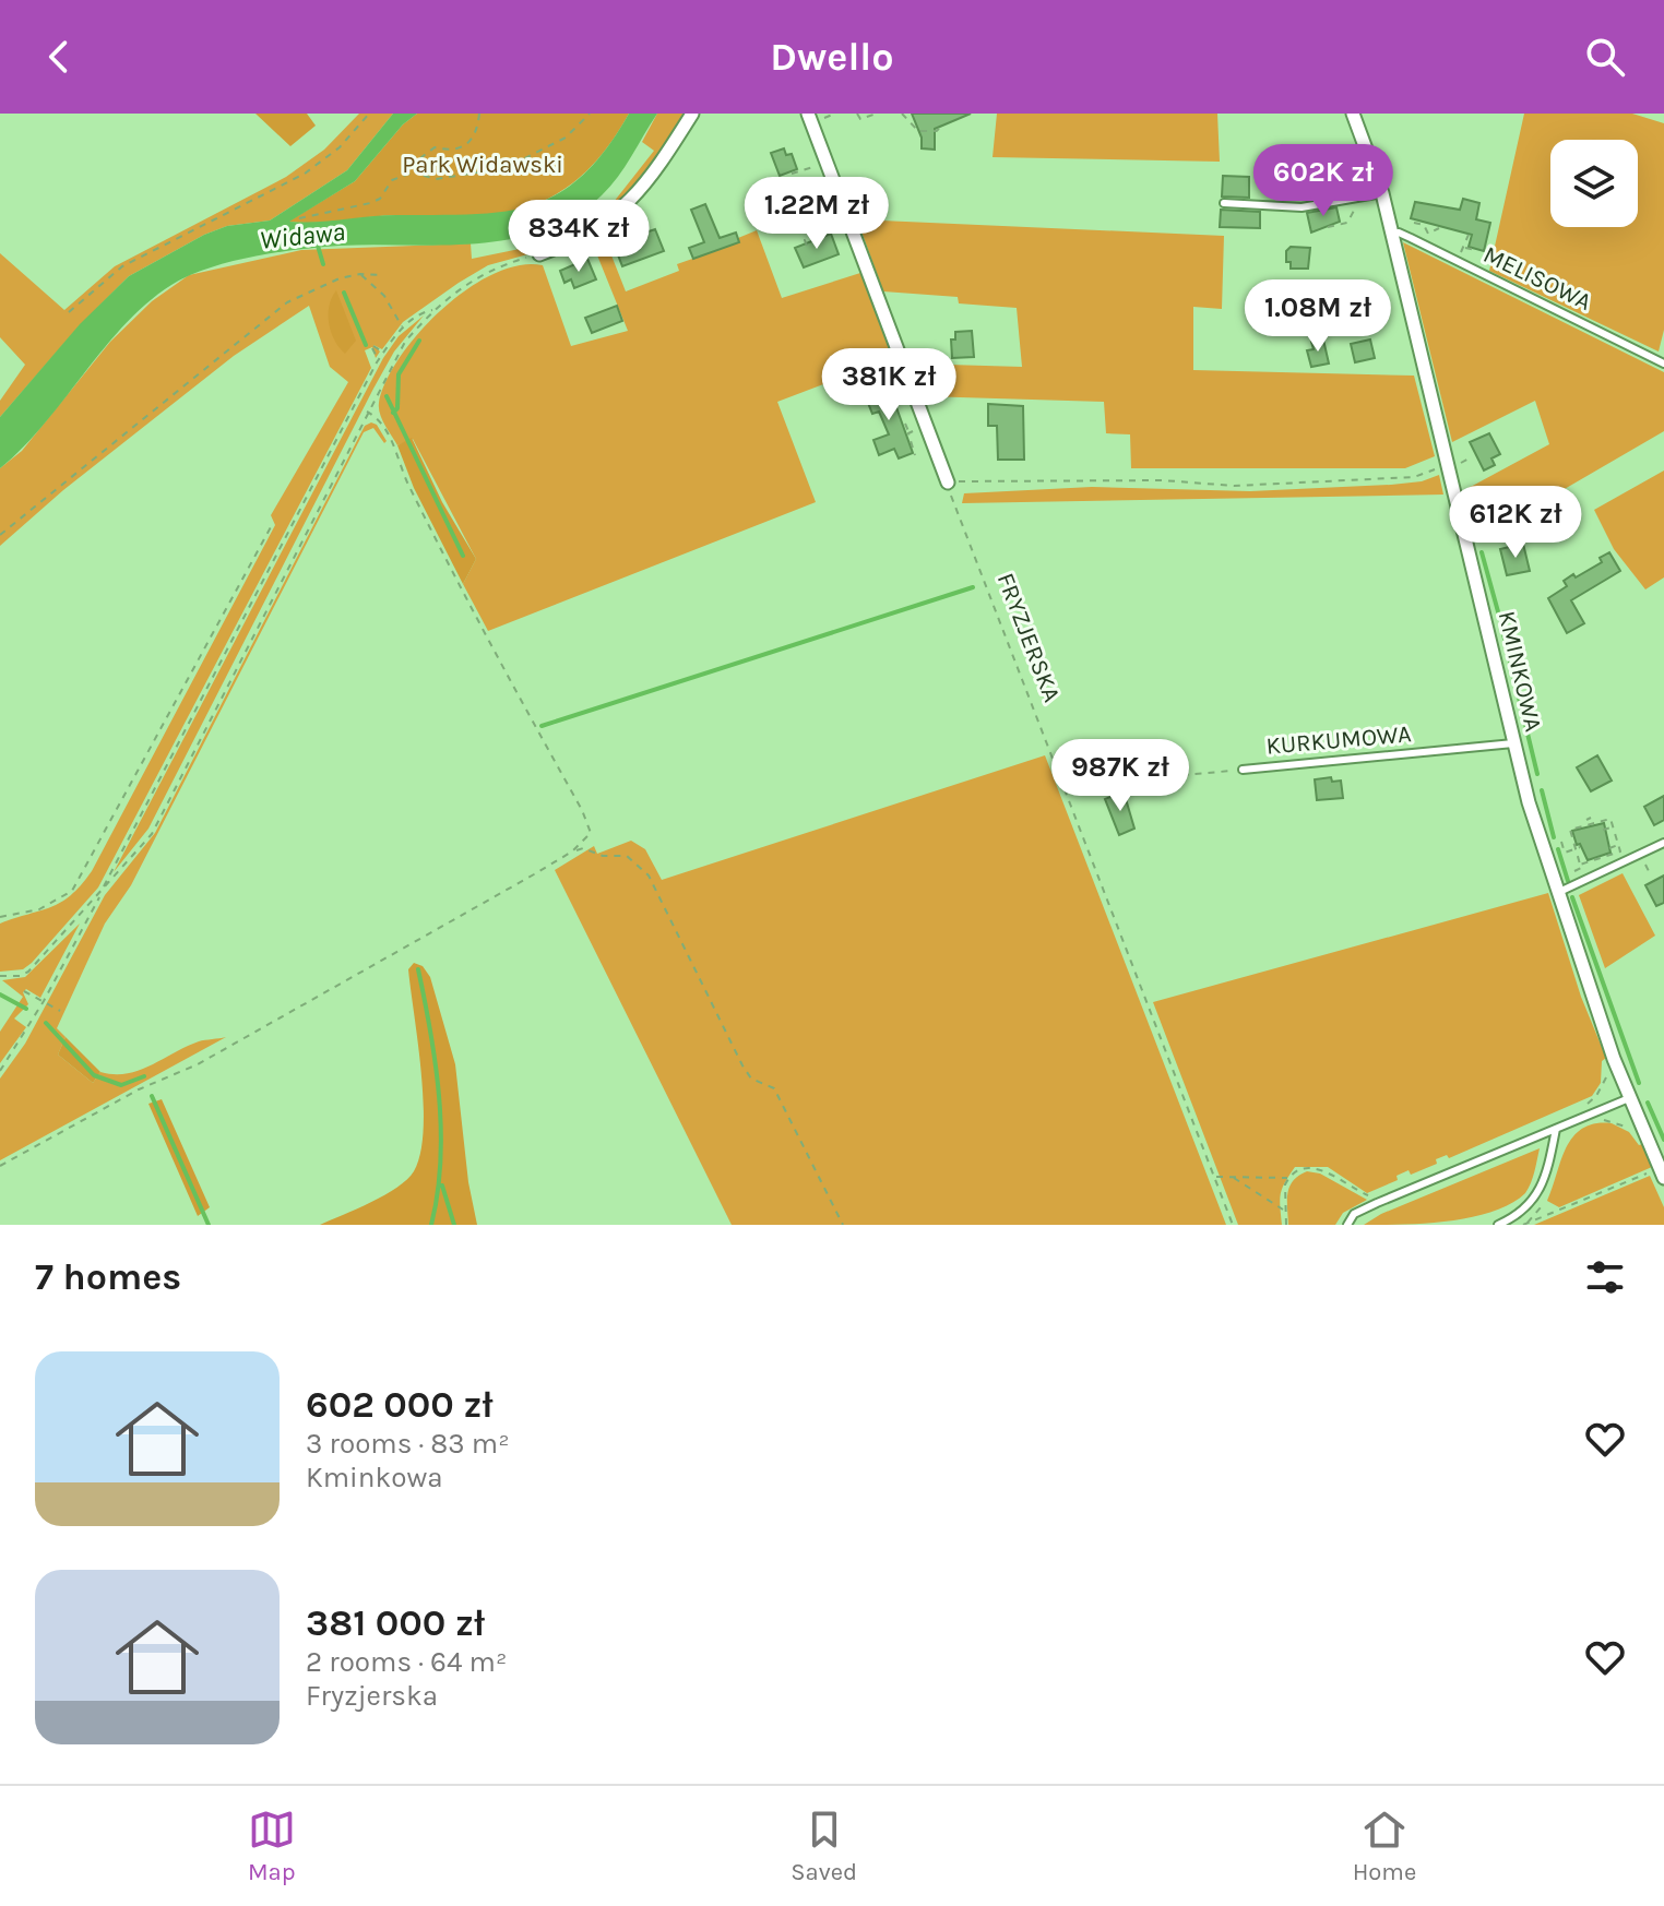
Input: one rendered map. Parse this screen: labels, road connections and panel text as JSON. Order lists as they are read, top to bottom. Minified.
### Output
{"streets":{"street":["KMINKOWA"],"lane":["MELISOWA","KURKUMOWA"],"path":["FRYZJERSKA"]},"crossings":[["MELISOWA","KMINKOWA"],["FRYZJERSKA","KURKUMOWA"],["KMINKOWA","KURKUMOWA"]],"water":["Widawa"],"parks":["Park Widawski"],"page":{"header":"Dwello","price":["602K zł","1.22M zł","834K zł","1.08M zł","381K zł","612K zł","987K zł"],"heading":"7 homes","list":[{"name":"602 000 zł","note":"3 rooms · 83 m² · Kminkowa"},{"name":"381 000 zł","note":"2 rooms · 64 m² · Fryzjerska"}],"tabs":["Map","Saved","Home"]}}
